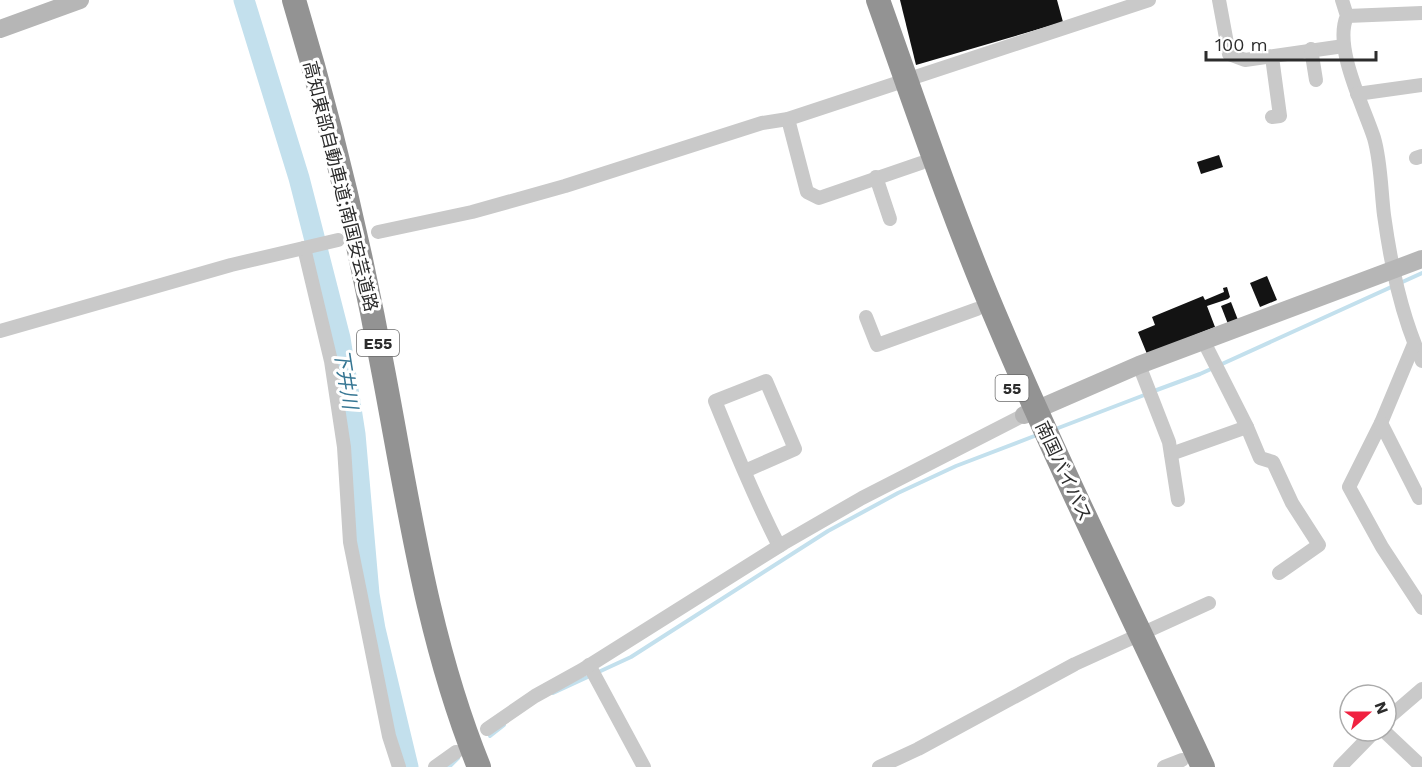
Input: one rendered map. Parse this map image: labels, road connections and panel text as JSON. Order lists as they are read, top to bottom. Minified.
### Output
{"streets":{"highway":["高知東部自動車道;南国安芸道路","E55","55","南国バイパス"]},"water":["下井川"],"scale_bar":"100 m","north":"right"}
